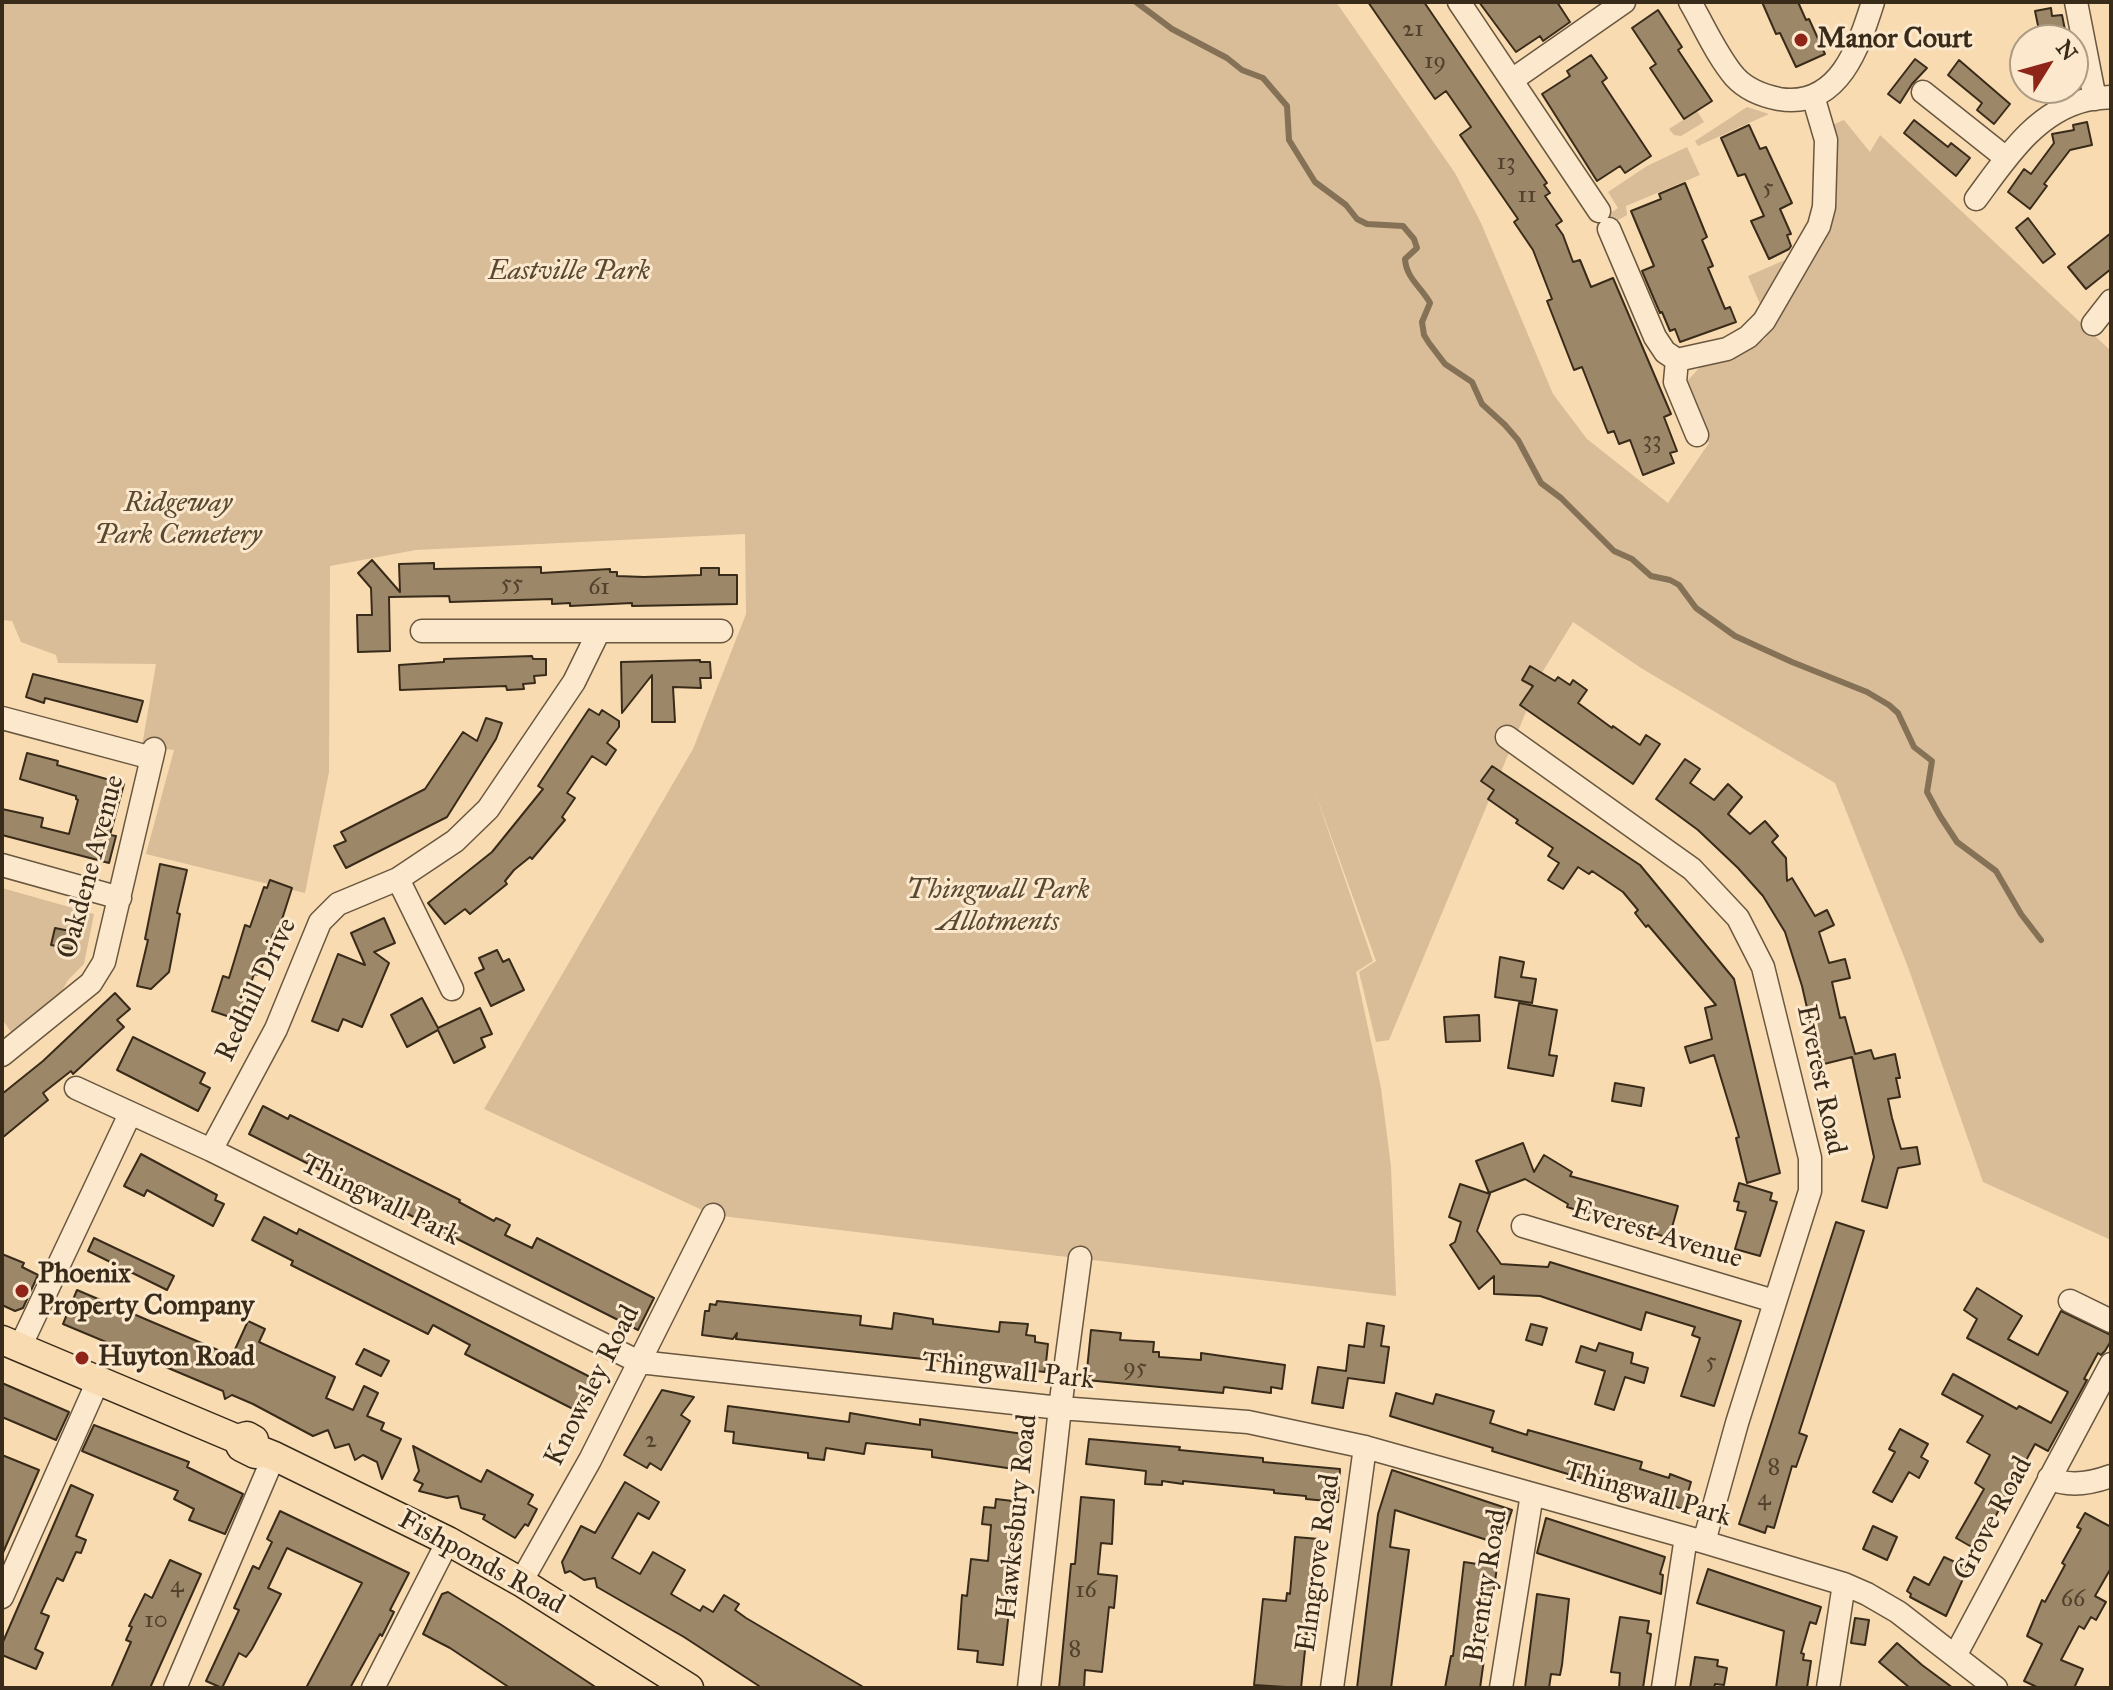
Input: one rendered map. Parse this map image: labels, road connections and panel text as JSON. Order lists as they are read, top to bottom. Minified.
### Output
{"streets":{"main road":["Fishponds Road"],"street":["Oakdene Avenue","Redhill Drive","Everest Road","Thingwall Park","Everest Avenue","Knowsley Road","Hawkesbury Road","Grove Road","Elmgrove Road","Brentry Road"]},"crossings":[["Redhill Drive","Thingwall Park"],["Everest Road","Thingwall Park"],["Everest Road","Everest Avenue"],["Thingwall Park","Knowsley Road"],["Thingwall Park","Hawkesbury Road"],["Thingwall Park","Grove Road"],["Thingwall Park","Elmgrove Road"],["Thingwall Park","Brentry Road"],["Knowsley Road","Fishponds Road"]],"parks":["Eastville Park","Ridgeway Park Cemetery","Thingwall Park Allotments"],"places":["Manor Court","Phoenix Property Company","Huyton Road"],"house_numbers":["21","19","13","5","11","33","55","61","5","95","2","8","4","4","16","66","10","8"],"north":"top right"}
